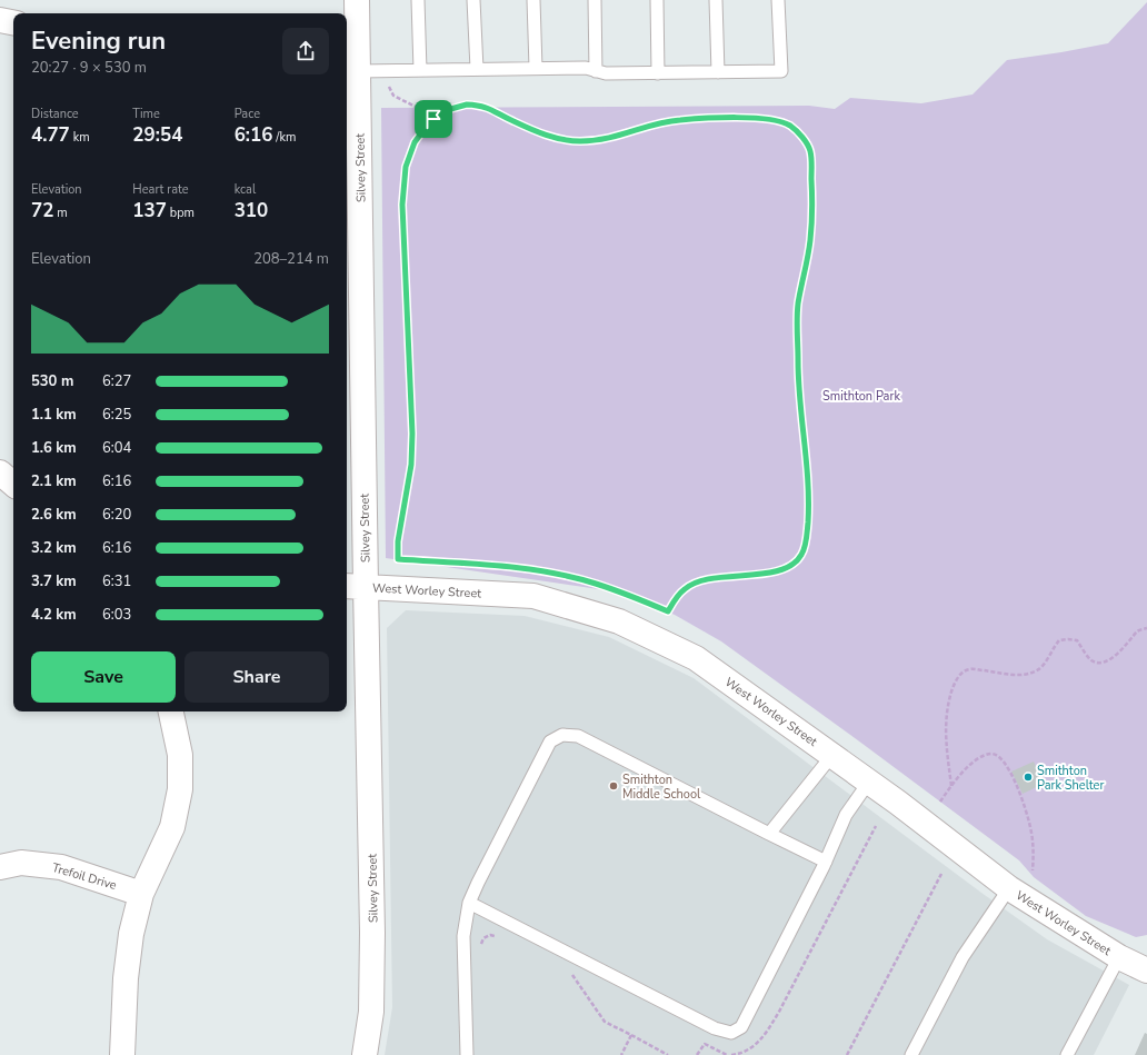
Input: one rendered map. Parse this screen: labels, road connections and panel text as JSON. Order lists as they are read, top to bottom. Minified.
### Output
{"streets":{"street":["Silvey Street","West Worley Street","Trefoil Drive"]},"crossings":[["Silvey Street","West Worley Street"]],"parks":["Smithton Park"],"places":["Smithton Park Shelter","Smithton Middle School"],"page":{"heading":["Evening run","20:27 · 9 × 530 m"],"stats":[["Distance","4.77 km"],["Time","29:54"],["Pace","6:16 /km"],["Elevation","72 m"],["Heart rate","137 bpm"],["kcal","310"]],"chart":["Elevation","208–214 m"],"list":[{"name":"530 m","note":"6:27"},{"name":"1.1 km","note":"6:25"},{"name":"1.6 km","note":"6:04"},{"name":"2.1 km","note":"6:16"},{"name":"2.6 km","note":"6:20"},{"name":"3.2 km","note":"6:16"},{"name":"3.7 km","note":"6:31"},{"name":"4.2 km","note":"6:03"}],"buttons":["Save","Share"]}}
